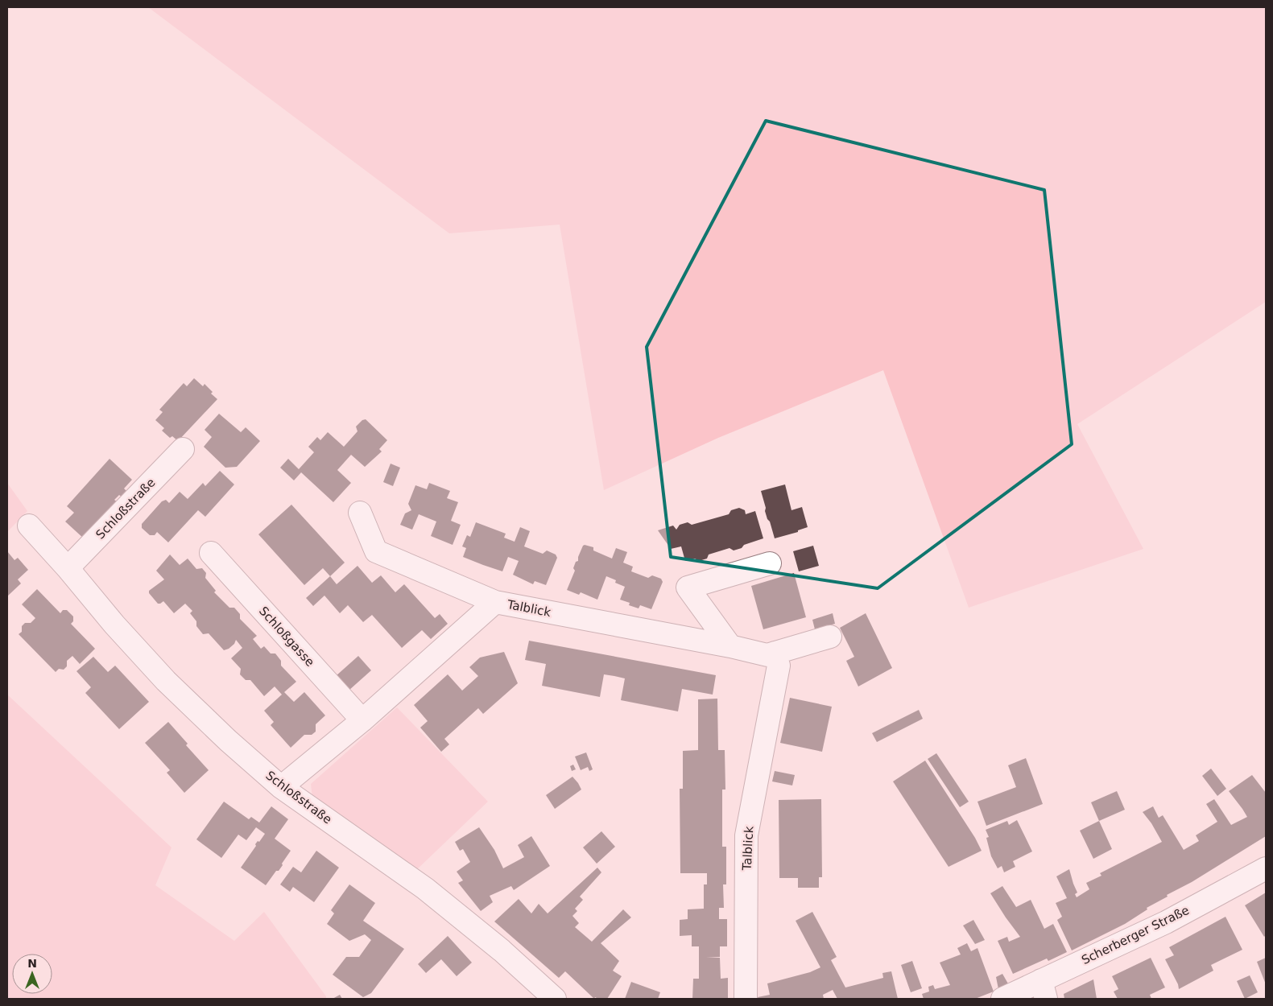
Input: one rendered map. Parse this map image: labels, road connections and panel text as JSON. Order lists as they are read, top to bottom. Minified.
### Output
{"streets":{"street":["Schloßstraße","Talblick","Schloßgasse","Scherberger Straße"]},"north":"top"}
